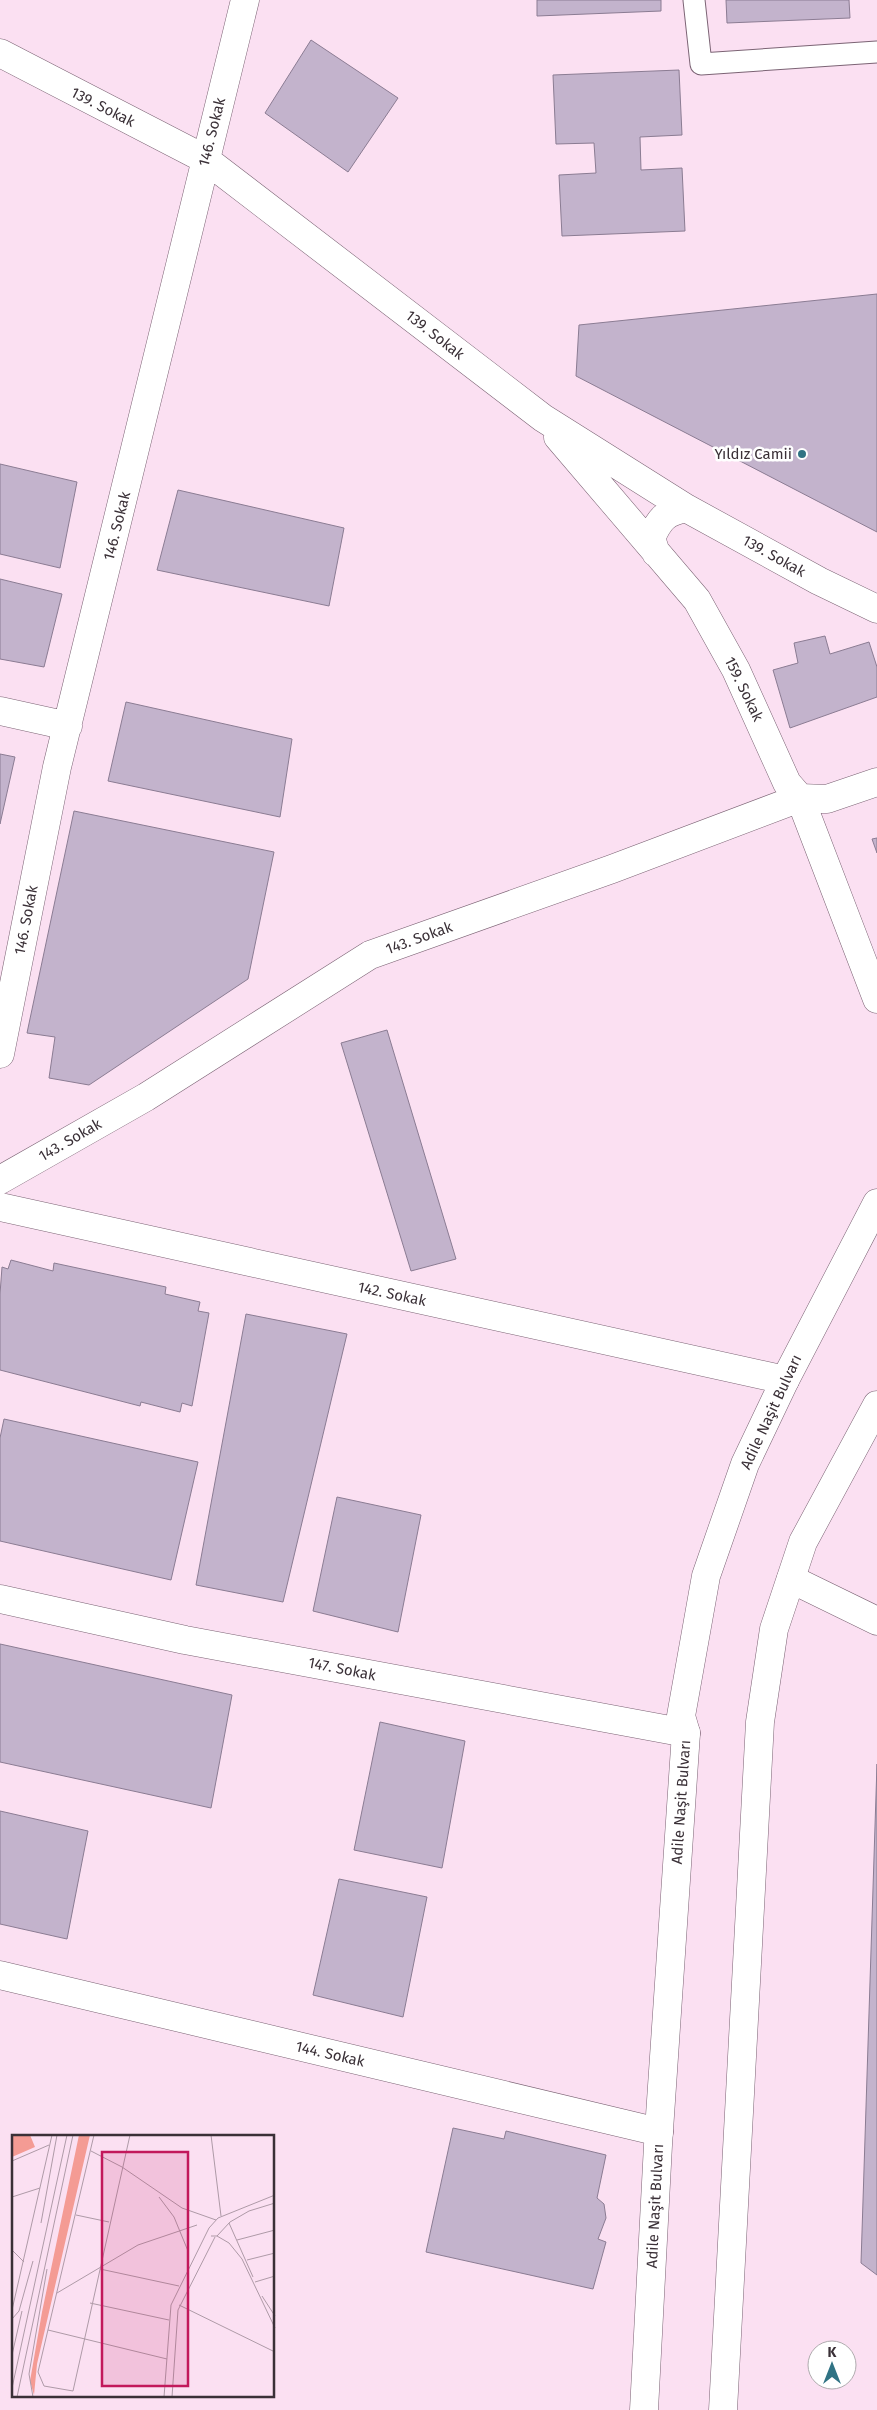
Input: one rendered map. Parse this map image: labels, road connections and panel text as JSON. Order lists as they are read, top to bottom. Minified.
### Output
{"streets":{"street":["139. Sokak","146. Sokak","159. Sokak","143. Sokak","142. Sokak","Adile Naşit Bulvarı","147. Sokak","144. Sokak"]},"crossings":[["139. Sokak","146. Sokak"],["139. Sokak","159. Sokak"],["159. Sokak","143. Sokak"],["142. Sokak","Adile Naşit Bulvarı"],["Adile Naşit Bulvarı","147. Sokak"],["Adile Naşit Bulvarı","144. Sokak"]],"places":["Yıldız Camii"],"north":"top"}
